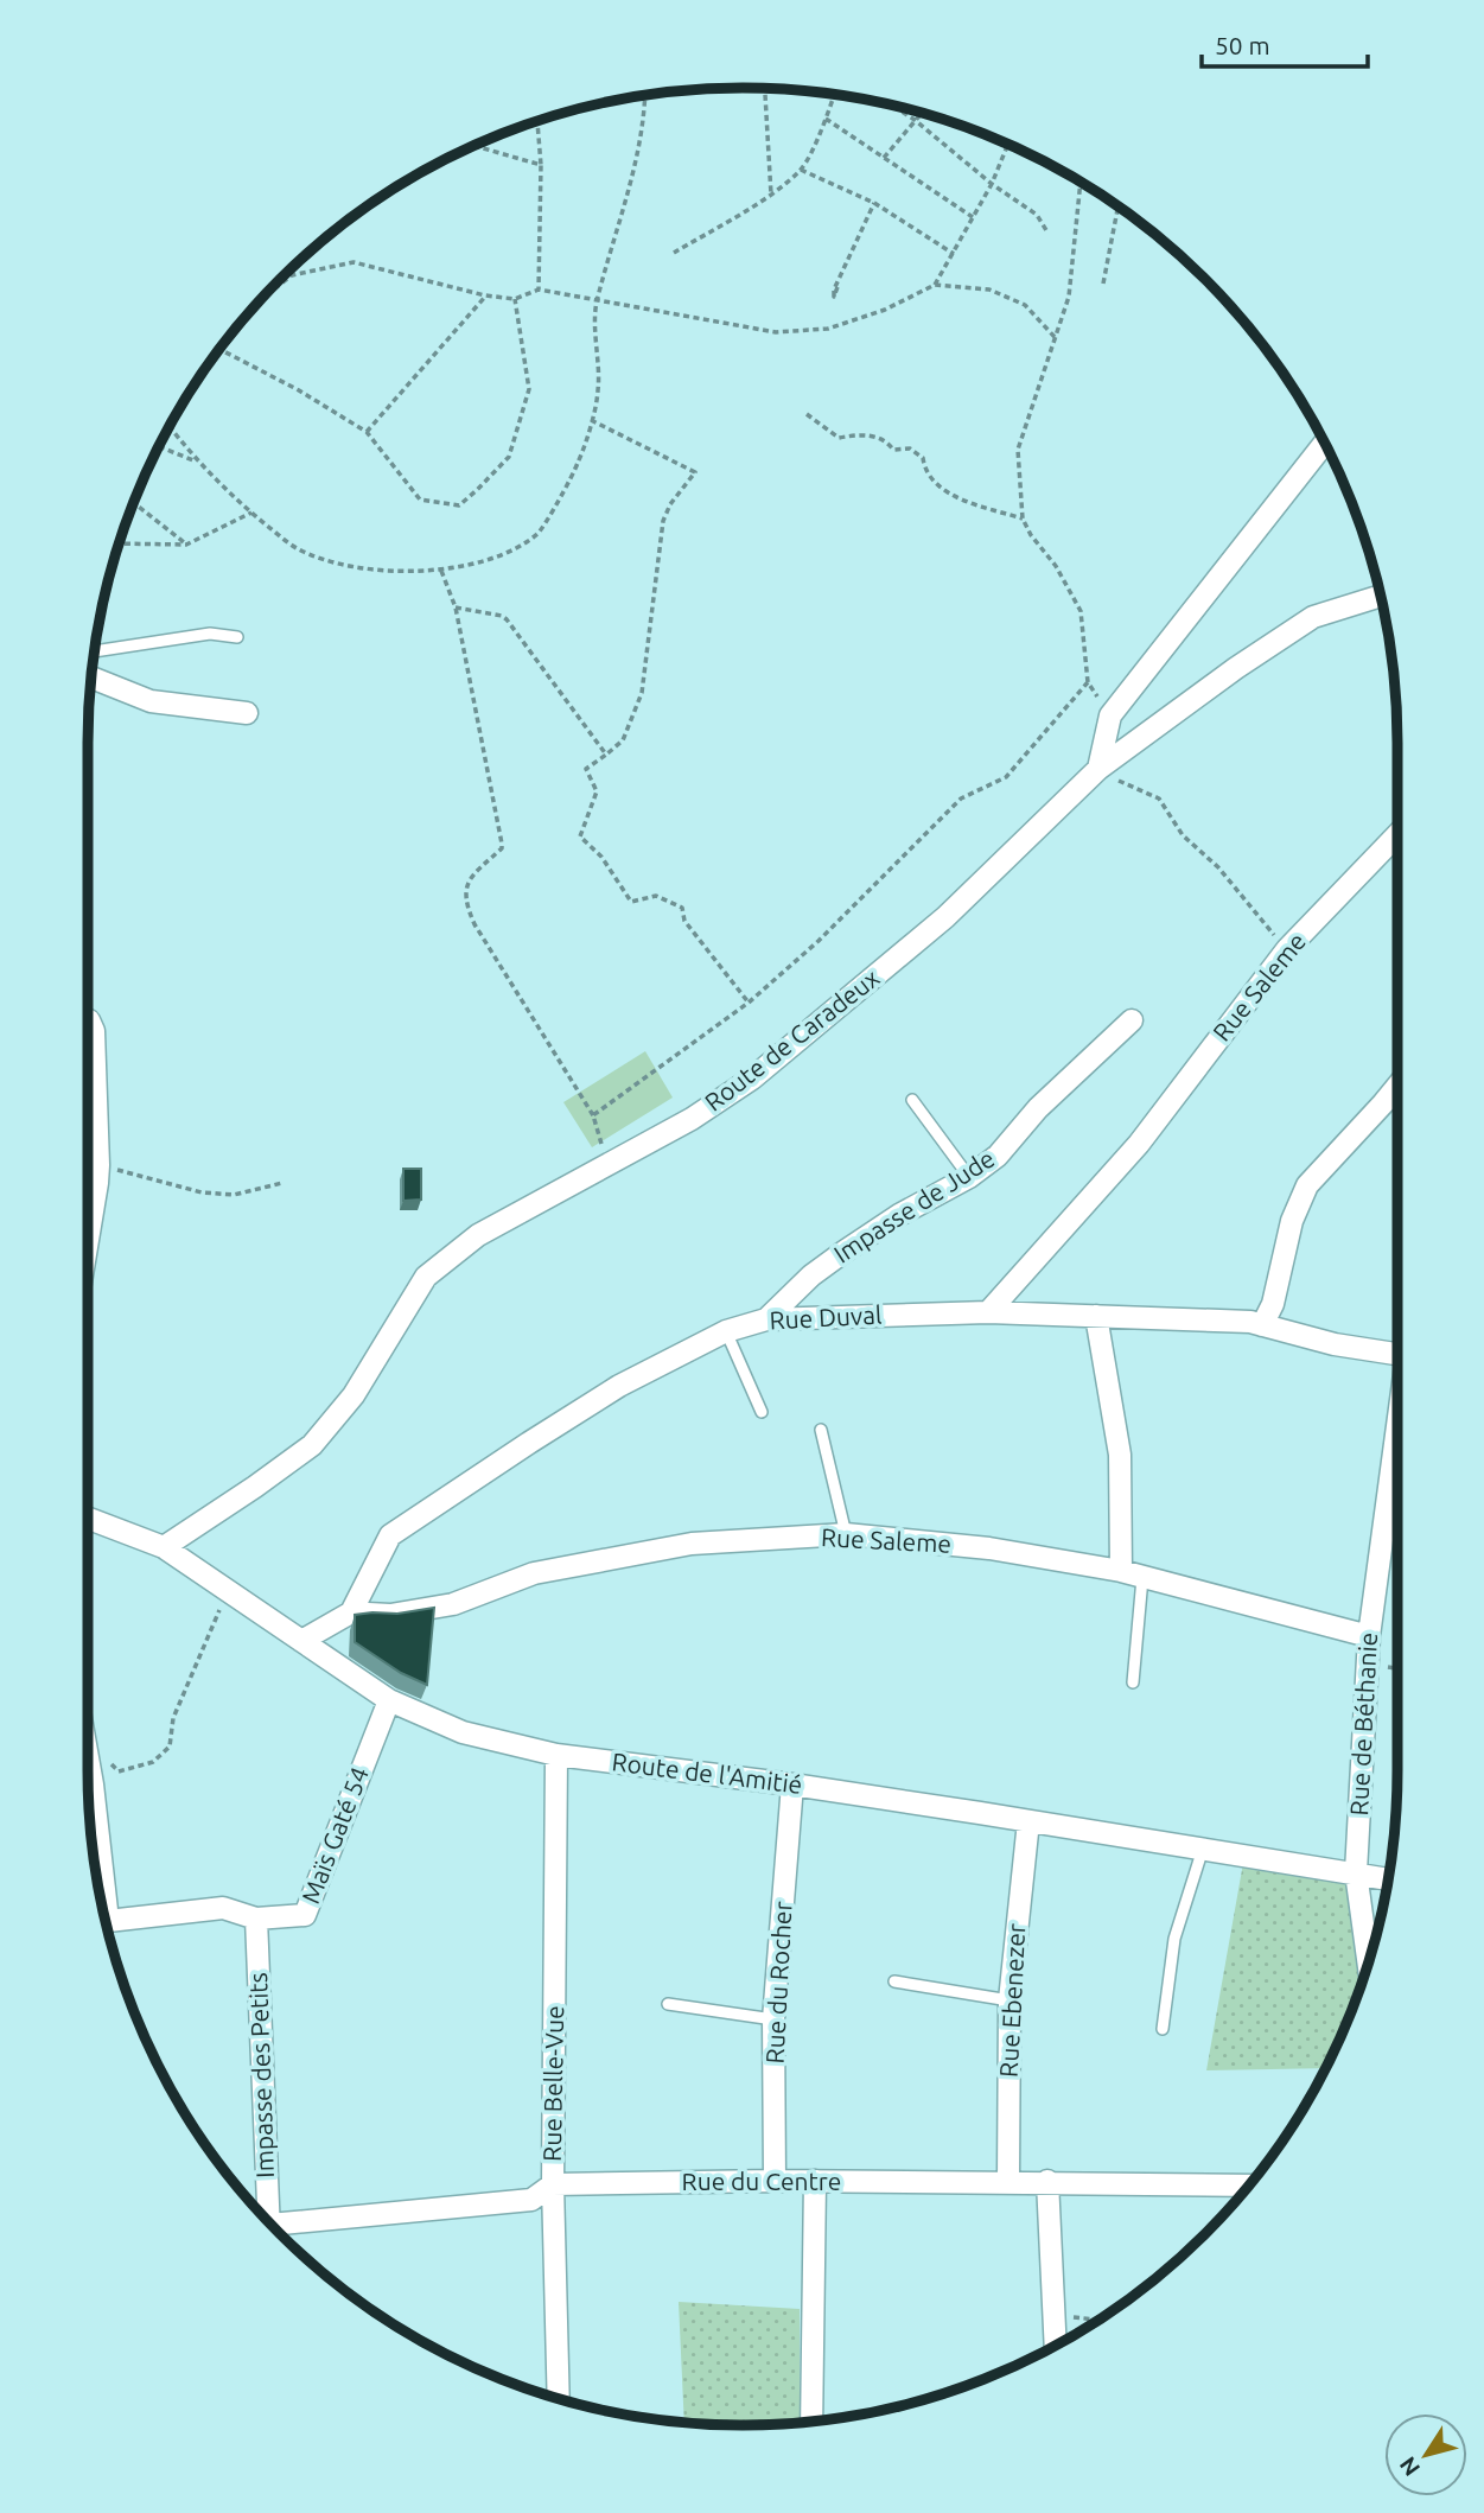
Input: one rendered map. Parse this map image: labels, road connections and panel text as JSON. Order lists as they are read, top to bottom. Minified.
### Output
{"streets":{"street":["Rue Saleme","Route de Caradeux","Impasse de Jude","Rue Duval","Rue de Béthanie","Route de l'Amitié","Maïs Gaté 54","Rue du Rocher","Rue Ebenezer","Impasse des Petits","Rue Belle-Vue","Rue du Centre"]},"crossings":[["Rue Saleme","Rue Duval"],["Rue Saleme","Rue de Béthanie"],["Route de Caradeux","Route de l'Amitié"],["Impasse de Jude","Rue Duval"],["Rue de Béthanie","Route de l'Amitié"],["Route de l'Amitié","Maïs Gaté 54"],["Route de l'Amitié","Rue du Rocher"],["Route de l'Amitié","Rue Ebenezer"],["Route de l'Amitié","Rue Belle-Vue"],["Maïs Gaté 54","Impasse des Petits"],["Rue du Rocher","Rue du Centre"],["Rue Ebenezer","Rue du Centre"],["Rue Belle-Vue","Rue du Centre"]],"scale_bar":"50 m","north":"bottom left"}
